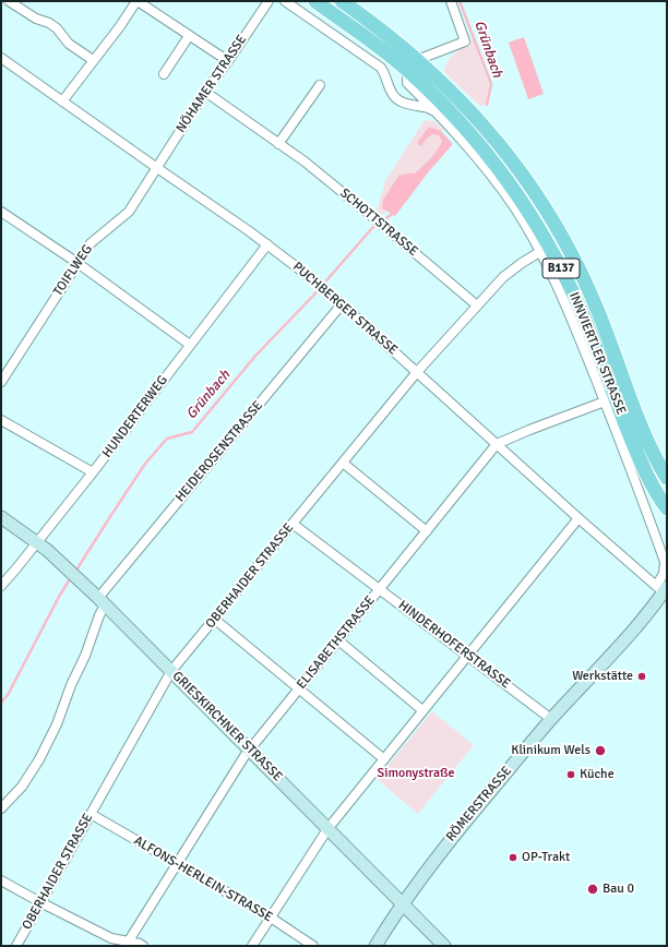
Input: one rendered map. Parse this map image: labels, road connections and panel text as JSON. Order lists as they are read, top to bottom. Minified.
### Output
{"streets":{"main road":["B137","INNVIERTLER STRASSE","GRIESKIRCHNER STRASSE","RÖMERSTRASSE"],"street":["NÖHAMER STRASSE","SCHOTTSTRASSE","TOIFLWEG","PUCHBERGER STRASSE","HUNDERTERWEG","HEIDEROSENSTRASSE","OBERHAIDER STRASSE","ELISABETHSTRASSE","HINDERHOFERSTRASSE","ALFONS-HERLEIN-STRASSE"]},"crossings":[["NÖHAMER STRASSE","SCHOTTSTRASSE"],["NÖHAMER STRASSE","TOIFLWEG"],["NÖHAMER STRASSE","PUCHBERGER STRASSE"],["SCHOTTSTRASSE","OBERHAIDER STRASSE"],["TOIFLWEG","PUCHBERGER STRASSE"],["PUCHBERGER STRASSE","HUNDERTERWEG"],["PUCHBERGER STRASSE","HEIDEROSENSTRASSE"],["PUCHBERGER STRASSE","OBERHAIDER STRASSE"],["PUCHBERGER STRASSE","ELISABETHSTRASSE"],["PUCHBERGER STRASSE","RÖMERSTRASSE"],["HUNDERTERWEG","GRIESKIRCHNER STRASSE"],["HEIDEROSENSTRASSE","GRIESKIRCHNER STRASSE"],["OBERHAIDER STRASSE","HINDERHOFERSTRASSE"],["OBERHAIDER STRASSE","GRIESKIRCHNER STRASSE"],["OBERHAIDER STRASSE","ALFONS-HERLEIN-STRASSE"],["ELISABETHSTRASSE","HINDERHOFERSTRASSE"],["ELISABETHSTRASSE","GRIESKIRCHNER STRASSE"],["ELISABETHSTRASSE","ALFONS-HERLEIN-STRASSE"],["HINDERHOFERSTRASSE","RÖMERSTRASSE"],["GRIESKIRCHNER STRASSE","RÖMERSTRASSE"]],"water":["Grünbach"],"parks":["Simonystraße"],"places":["Werkstätte","Klinikum Wels","Küche","OP-Trakt","Bau 0"]}
